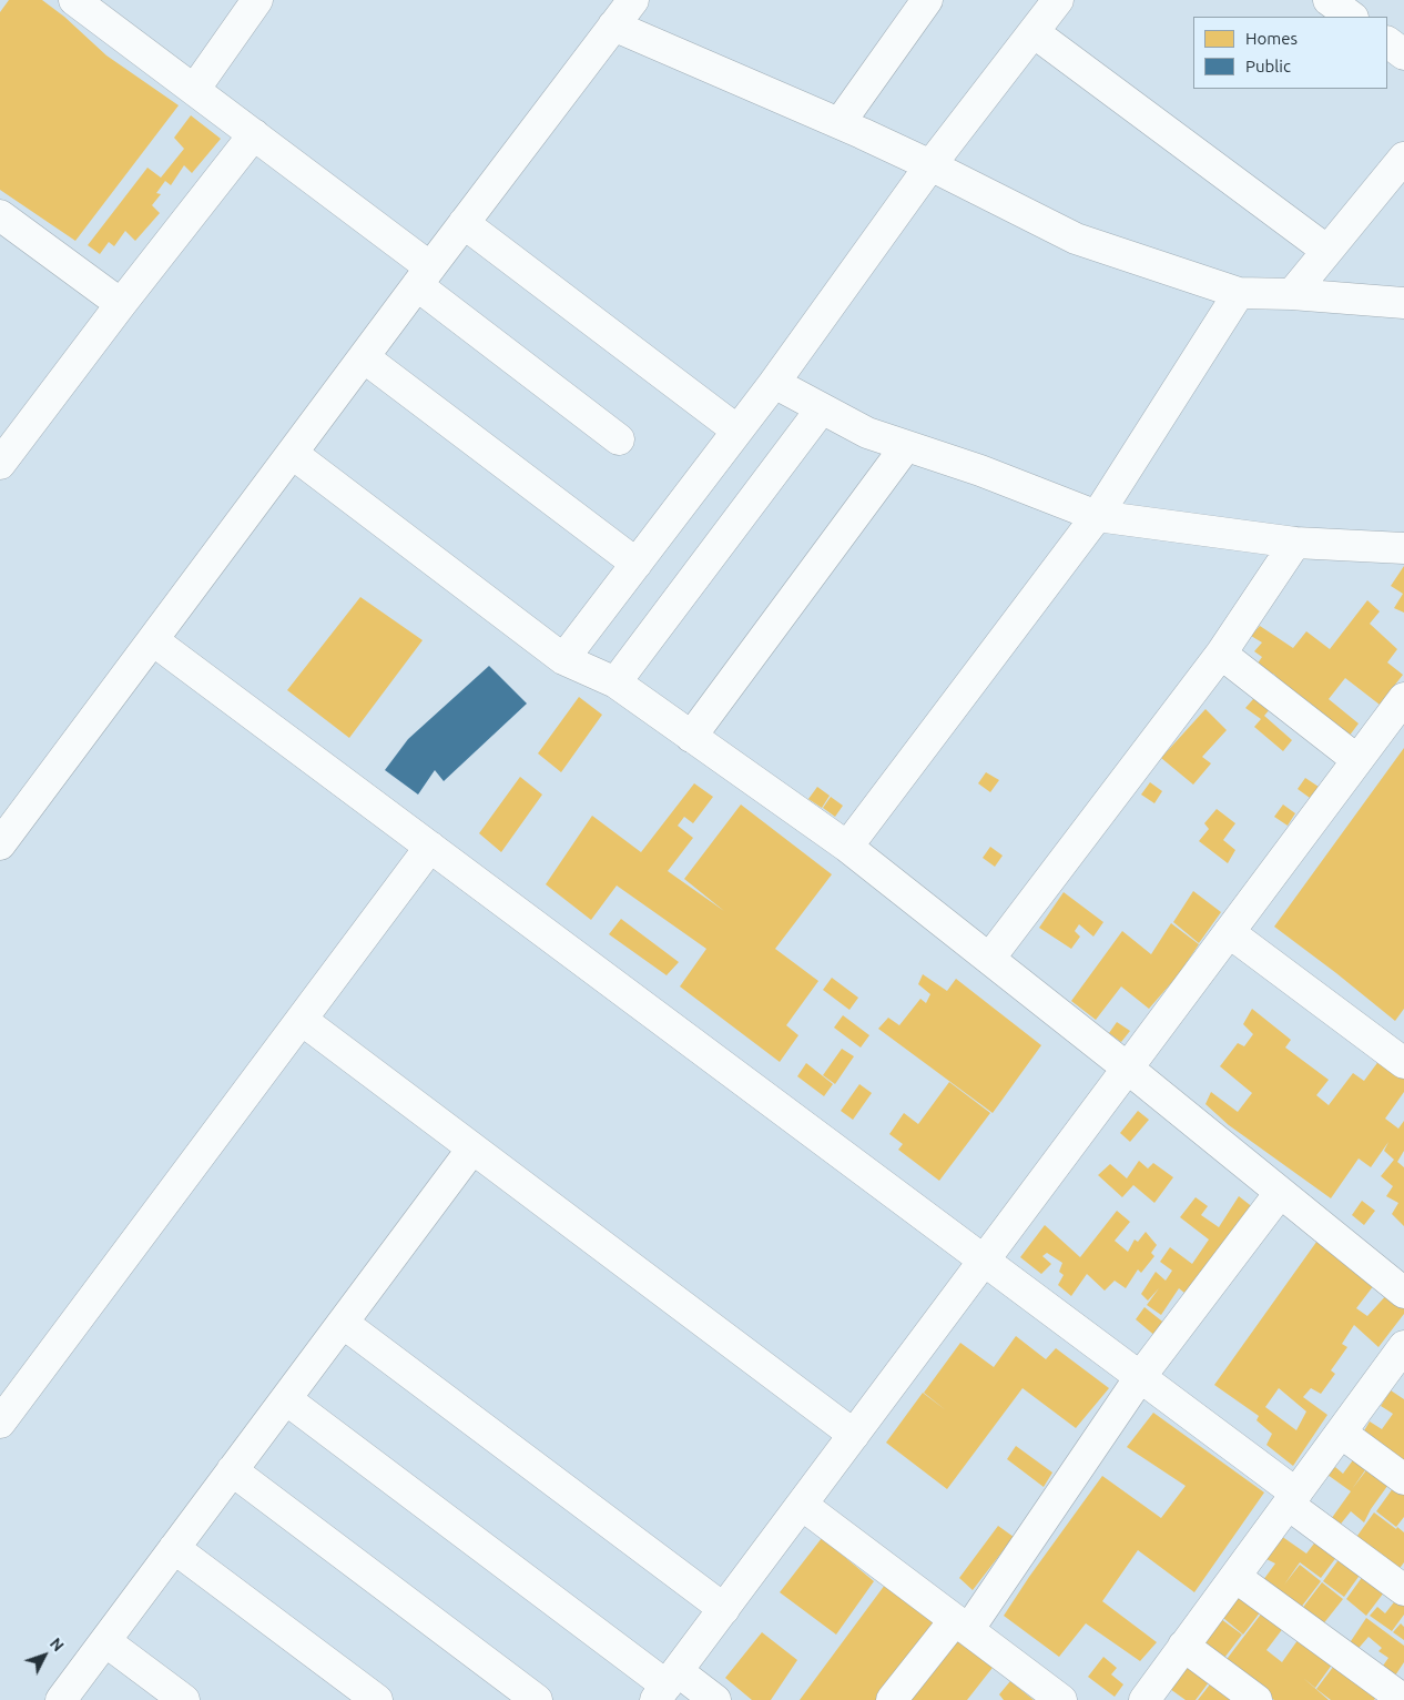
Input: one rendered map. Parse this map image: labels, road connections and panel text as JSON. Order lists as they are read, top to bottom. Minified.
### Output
{"legend":["Homes","Public"],"north":"top right"}
